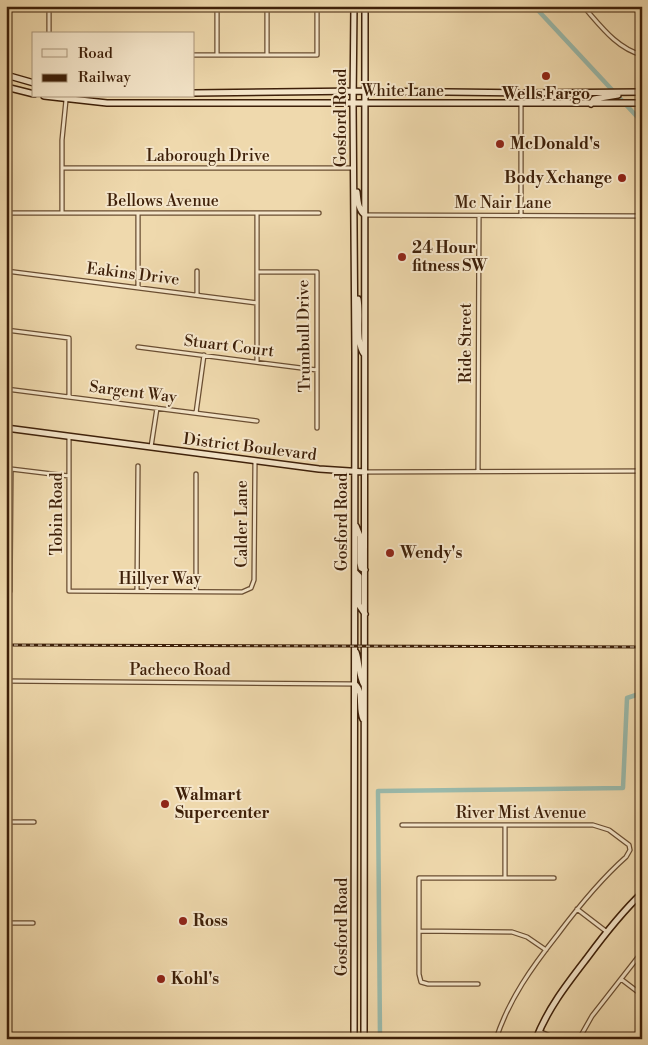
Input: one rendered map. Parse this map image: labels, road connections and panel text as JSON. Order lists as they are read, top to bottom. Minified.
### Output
{"streets":{"main road":["White Lane","Gosford Road","District Boulevard"],"street":["Laborough Drive","Bellows Avenue","Mc Nair Lane","Eakins Drive","Trumbull Drive","Ride Street","Stuart Court","Sargent Way","Tobin Road","Calder Lane","Hillyer Way","Pacheco Road","River Mist Avenue"]},"crossings":[["White Lane","Gosford Road"],["Gosford Road","Laborough Drive"],["Gosford Road","Mc Nair Lane"],["Gosford Road","District Boulevard"],["Gosford Road","Pacheco Road"],["Mc Nair Lane","Ride Street"],["Trumbull Drive","Stuart Court"],["Ride Street","District Boulevard"],["District Boulevard","Tobin Road"],["District Boulevard","Calder Lane"],["Tobin Road","Hillyer Way"],["Calder Lane","Hillyer Way"]],"places":["Wells Fargo","McDonald's","Body Xchange","24 Hour fitness SW","Wendy's","Walmart Supercenter","Ross","Kohl's"],"legend":["Road","Railway"]}
